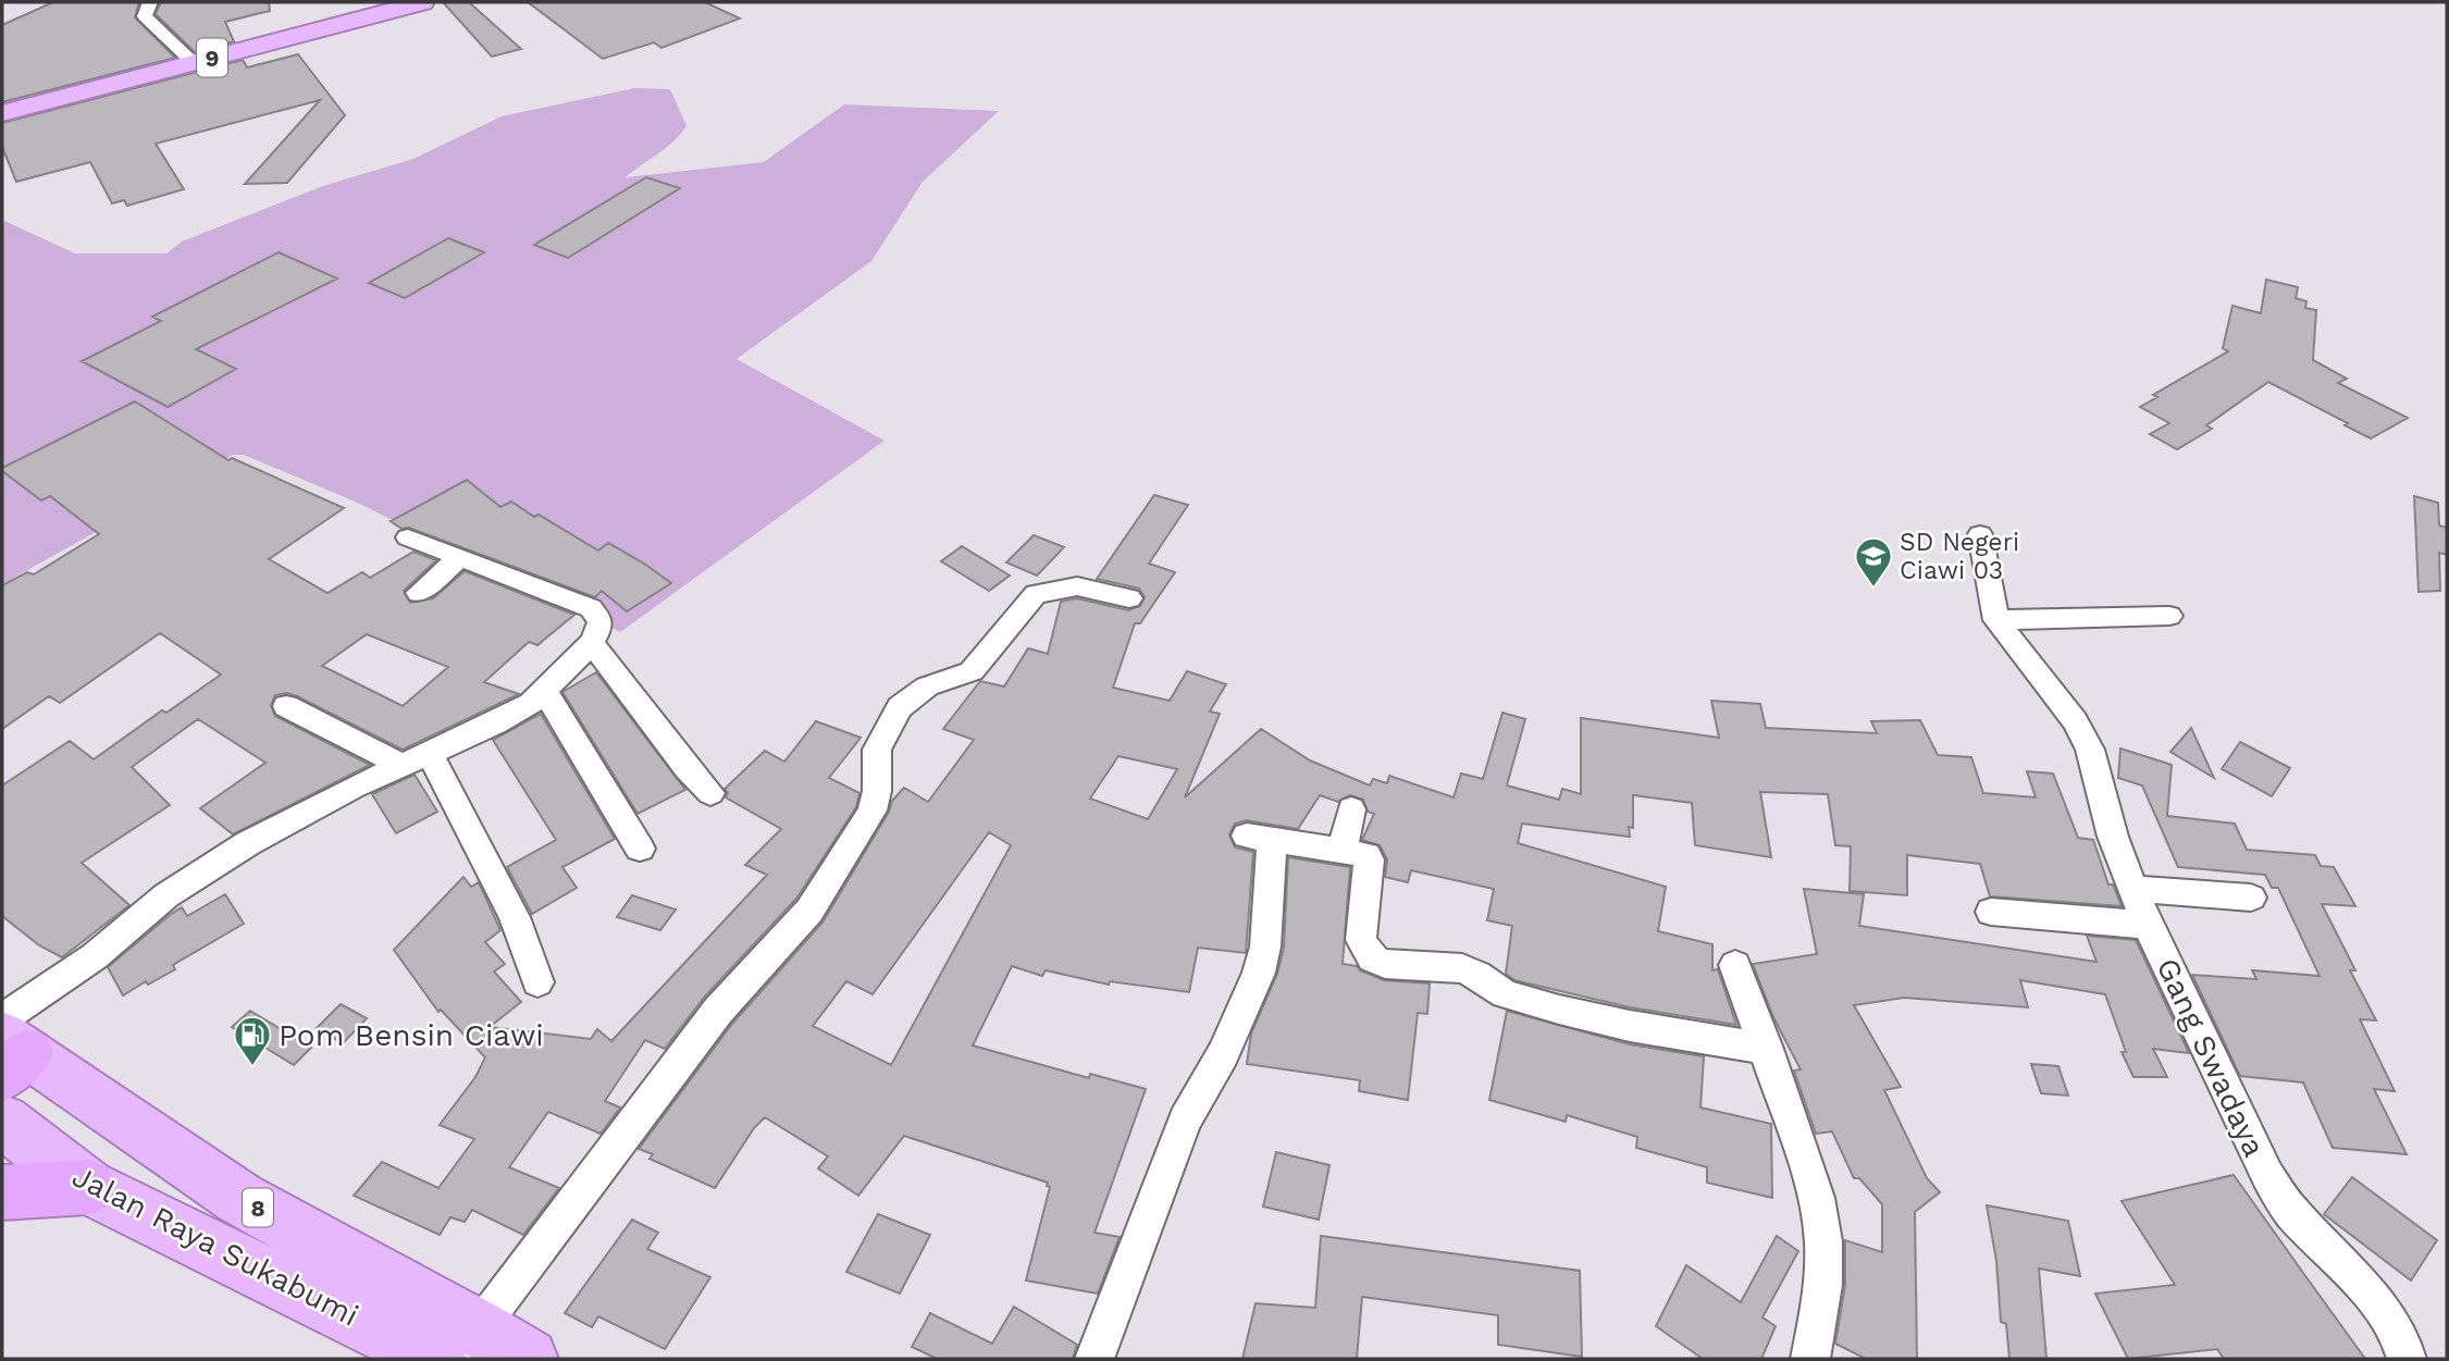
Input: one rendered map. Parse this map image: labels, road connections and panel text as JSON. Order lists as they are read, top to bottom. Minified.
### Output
{"streets":{"highway":["9","8","Jalan Raya Sukabumi"],"street":["Gang Swadaya"]},"places":{"school or university":["SD Negeri Ciawi 03"],"fuel station":["Pom Bensin Ciawi"]}}
